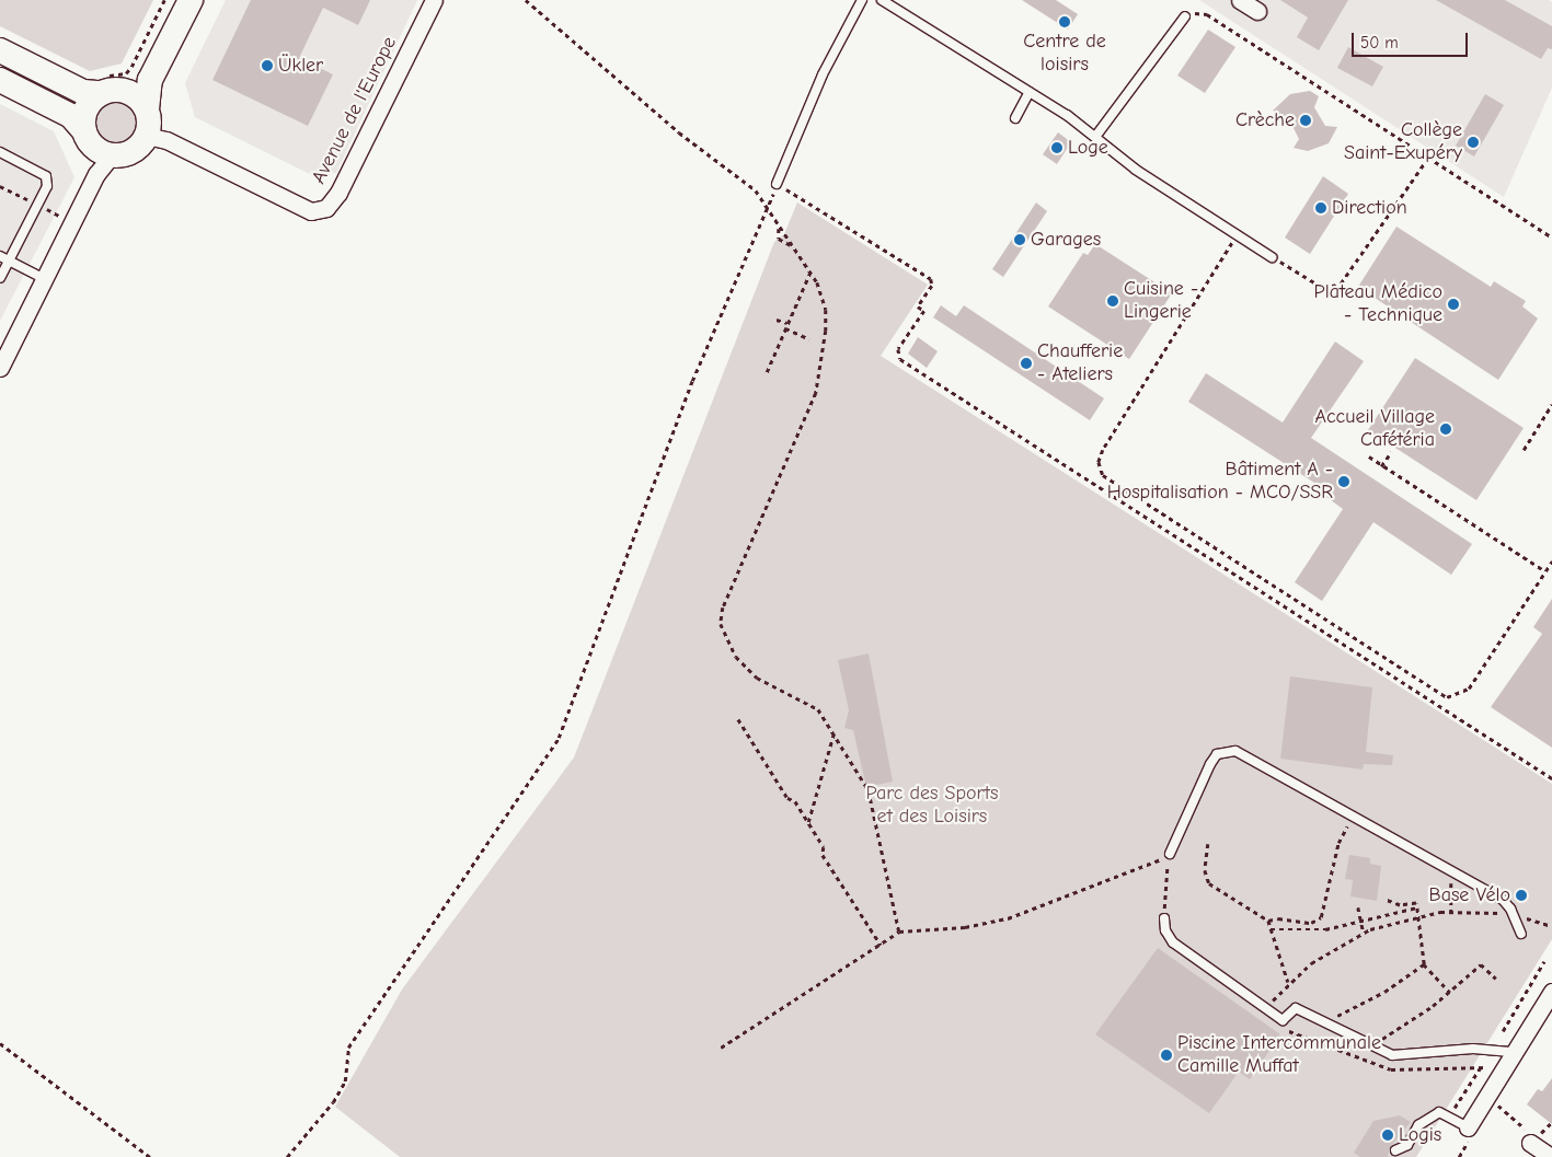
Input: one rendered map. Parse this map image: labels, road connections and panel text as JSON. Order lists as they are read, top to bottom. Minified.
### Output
{"streets":{"street":["Avenue de l'Europe"]},"parks":["Parc des Sports et des Loisirs"],"places":["Centre de loisirs","Ükler","Crèche","Collège Saint-Exupéry","Loge","Direction","Garages","Cuisine - Lingerie","Plateau Médico - Technique","Chaufferie - Ateliers","Accueil Village Cafétéria","Bâtiment A - Hospitalisation - MCO/SSR","Base Vélo","Piscine Intercommunale Camille Muffat","Logis"],"scale_bar":"50 m"}
